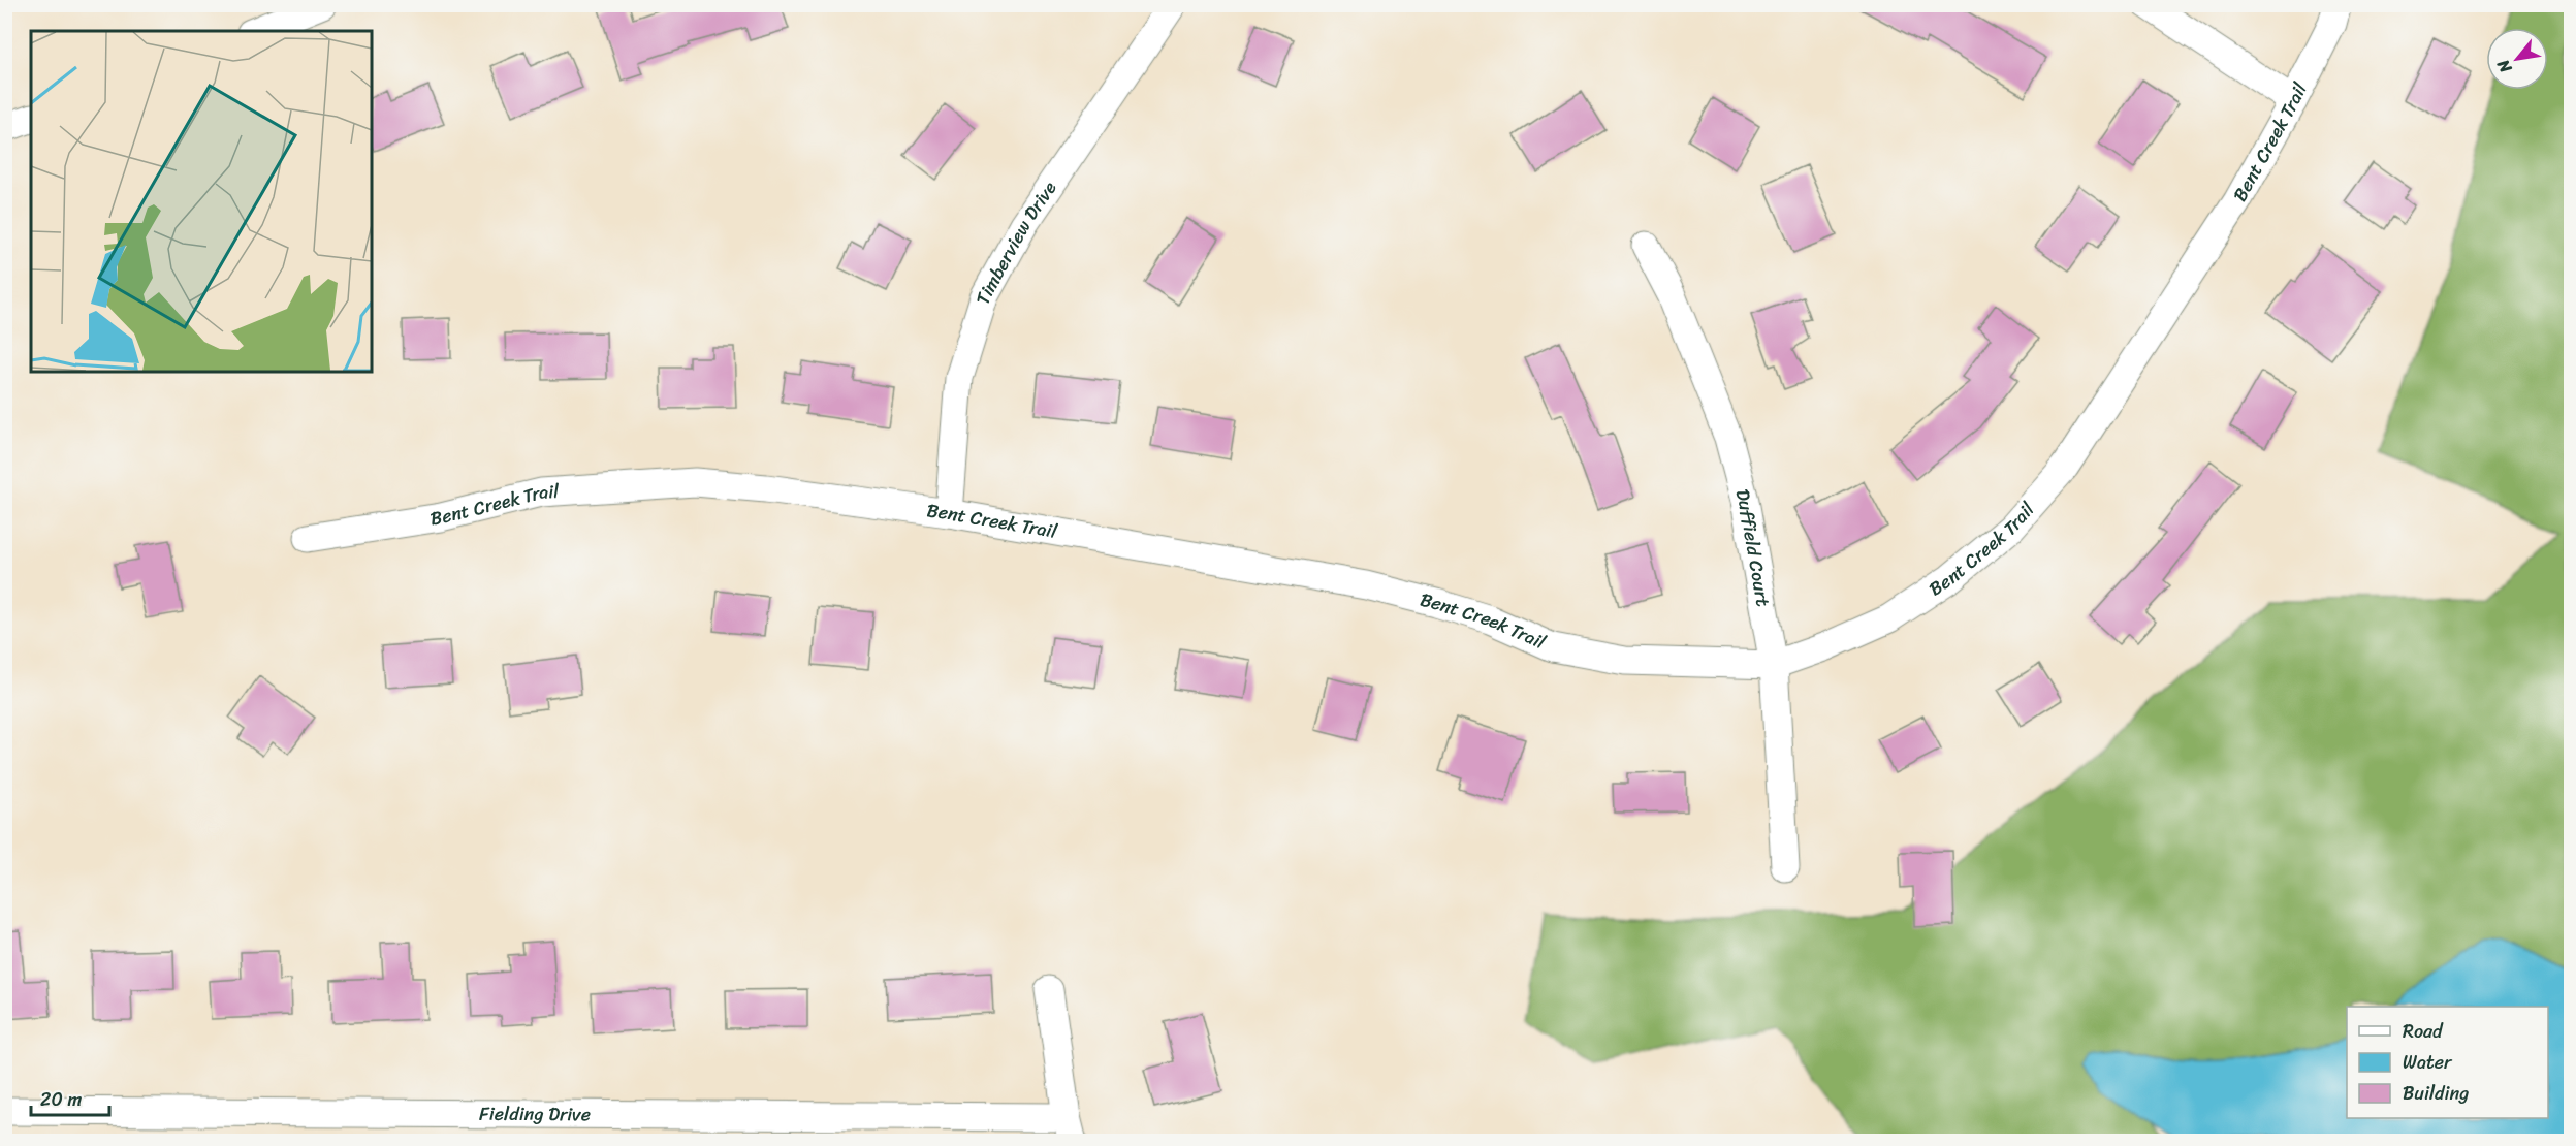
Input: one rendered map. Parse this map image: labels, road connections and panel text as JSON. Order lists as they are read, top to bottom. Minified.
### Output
{"streets":{"street":["Bent Creek Trail","Timberview Drive","Duffield Court","Fielding Drive"]},"crossings":[["Bent Creek Trail","Timberview Drive"],["Bent Creek Trail","Duffield Court"]],"legend":["Road","Water","Building"],"scale_bar":"20 m","north":"bottom left"}
